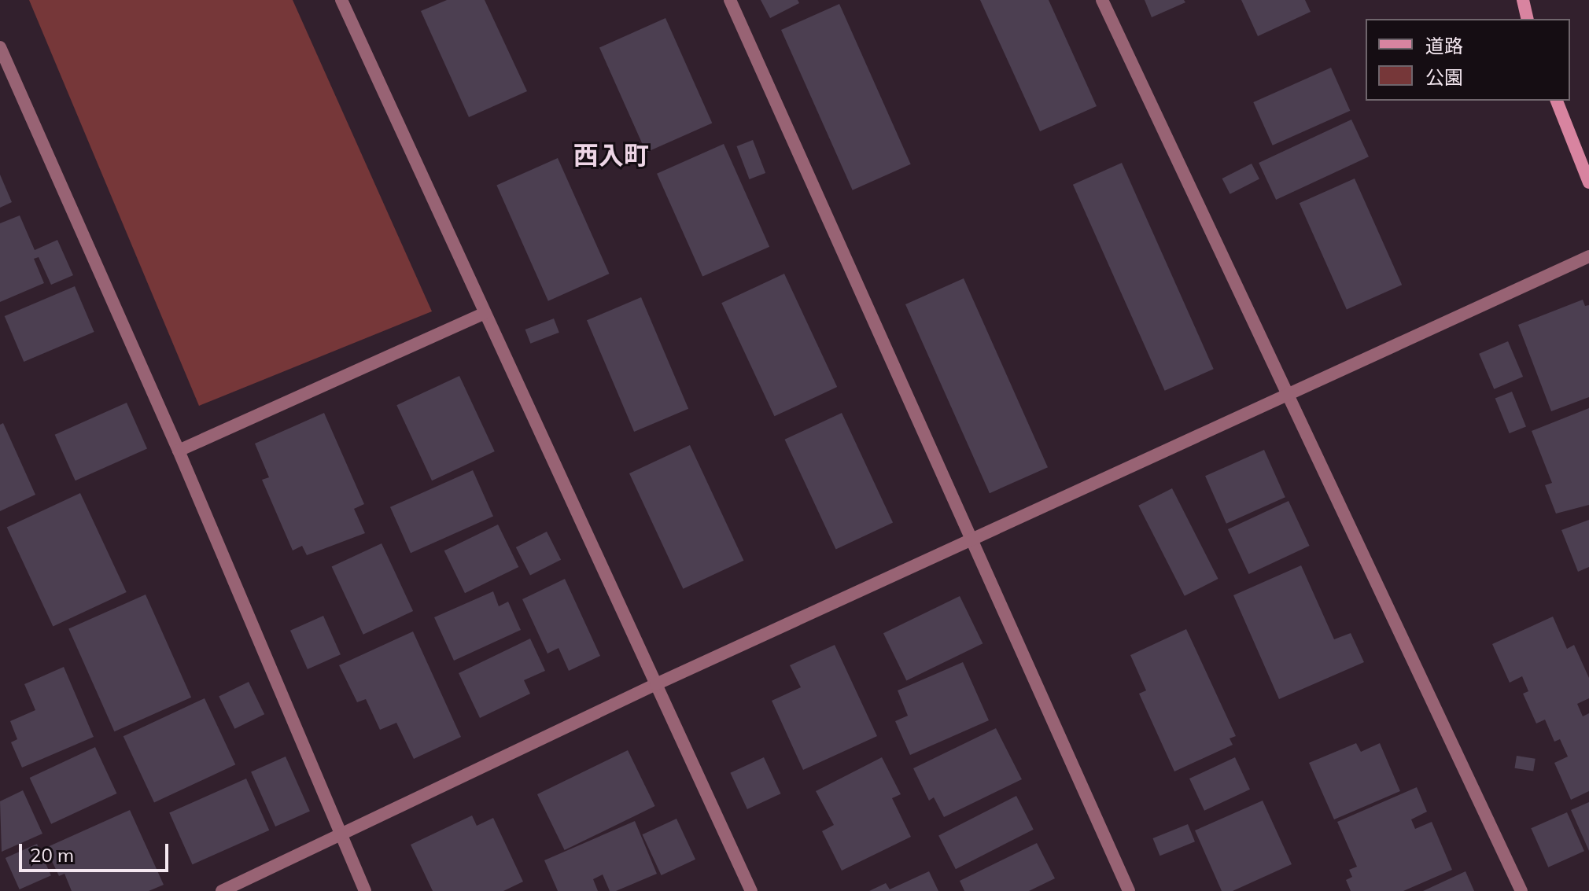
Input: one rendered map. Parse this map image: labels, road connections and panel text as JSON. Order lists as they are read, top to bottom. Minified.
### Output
{"districts":["西入町"],"legend":["道路","公園"],"scale_bar":"20 m"}
